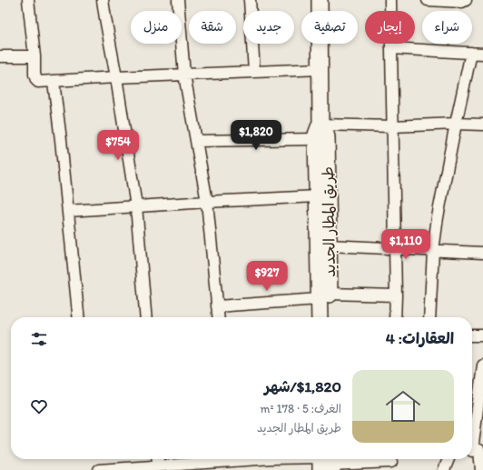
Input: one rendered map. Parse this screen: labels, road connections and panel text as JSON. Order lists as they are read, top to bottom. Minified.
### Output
{"streets":{"street":["طريق المطار الجديد"]},"page":{"chip":["شراء","إيجار","تصفية","جديد","شقة","منزل"],"price":["$1,820","$754","$1,110","$927"],"heading":"العقارات: 4","list":[{"name":"$1,820/شهر","note":"الغرف: 5 · 178 m² · طريق المطار الجديد"}]}}
